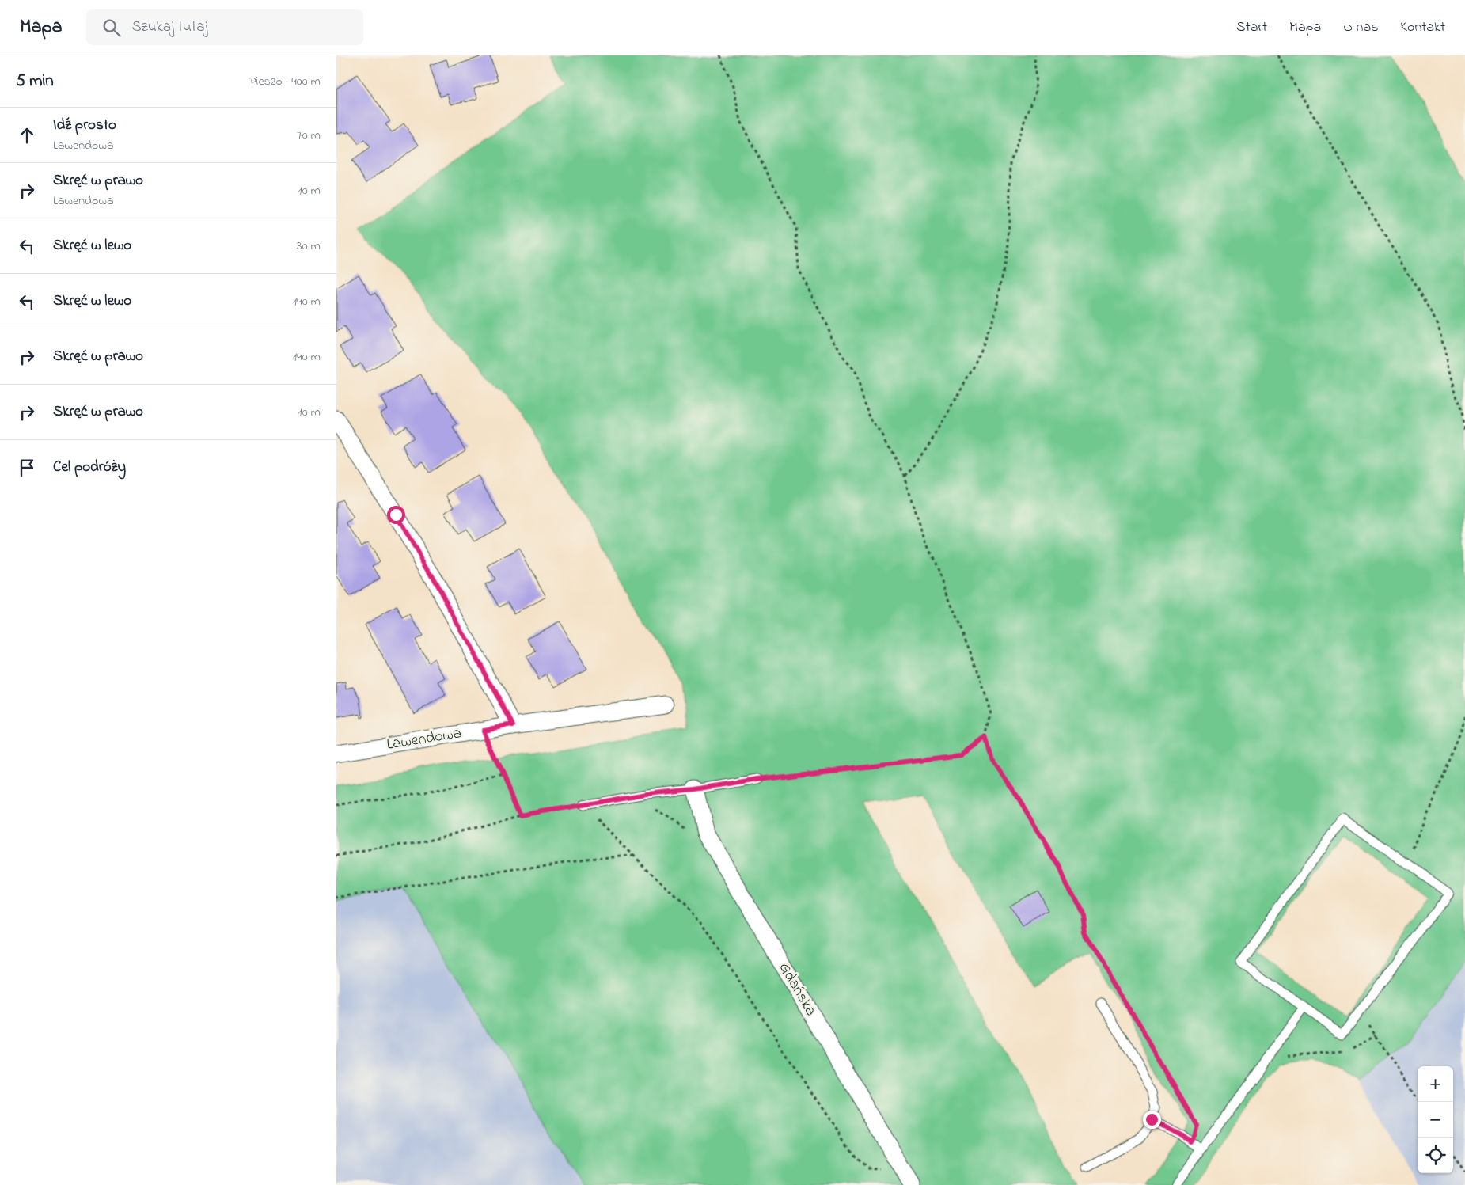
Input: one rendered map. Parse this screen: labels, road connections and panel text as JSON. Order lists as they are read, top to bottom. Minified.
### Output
{"streets":{"street":["Lawendowa","Gdańska"]},"page":{"header":"Mapa","search":"Szukaj tutaj","nav":["Start","Mapa","O nas","Kontakt"],"heading":["5 min","Pieszo · 400 m"],"list":[["Idź prosto","Lawendowa","70 m"],["Skręć w prawo","Lawendowa","10 m"],["Skręć w lewo","30 m"],["Skręć w lewo","140 m"],["Skręć w prawo","140 m"],["Skręć w prawo","10 m"],"Cel podróży"],"map_buttons":["+","−"]}}
